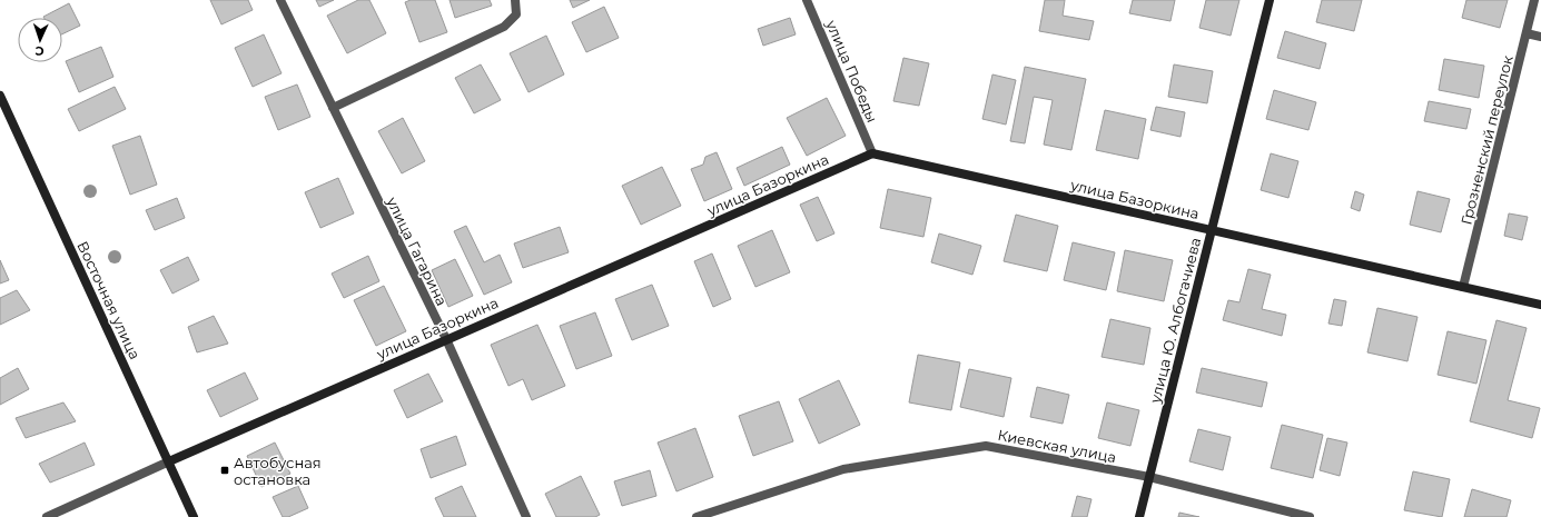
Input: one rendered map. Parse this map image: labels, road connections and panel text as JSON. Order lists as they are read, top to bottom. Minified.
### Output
{"streets":{"street":["улица Победы","Грозненский переулок","улица Базоркина","улица Гагарина","Восточная улица","улица Ю. Албогачиева","Киевская улица"]},"crossings":[["улица Победы","улица Базоркина"],["Грозненский переулок","улица Базоркина"],["улица Базоркина","улица Гагарина"],["улица Базоркина","Восточная улица"],["улица Базоркина","улица Ю. Албогачиева"],["улица Ю. Албогачиева","Киевская улица"]],"places":{"transit":["Автобусная остановка"]},"north":"bottom"}
